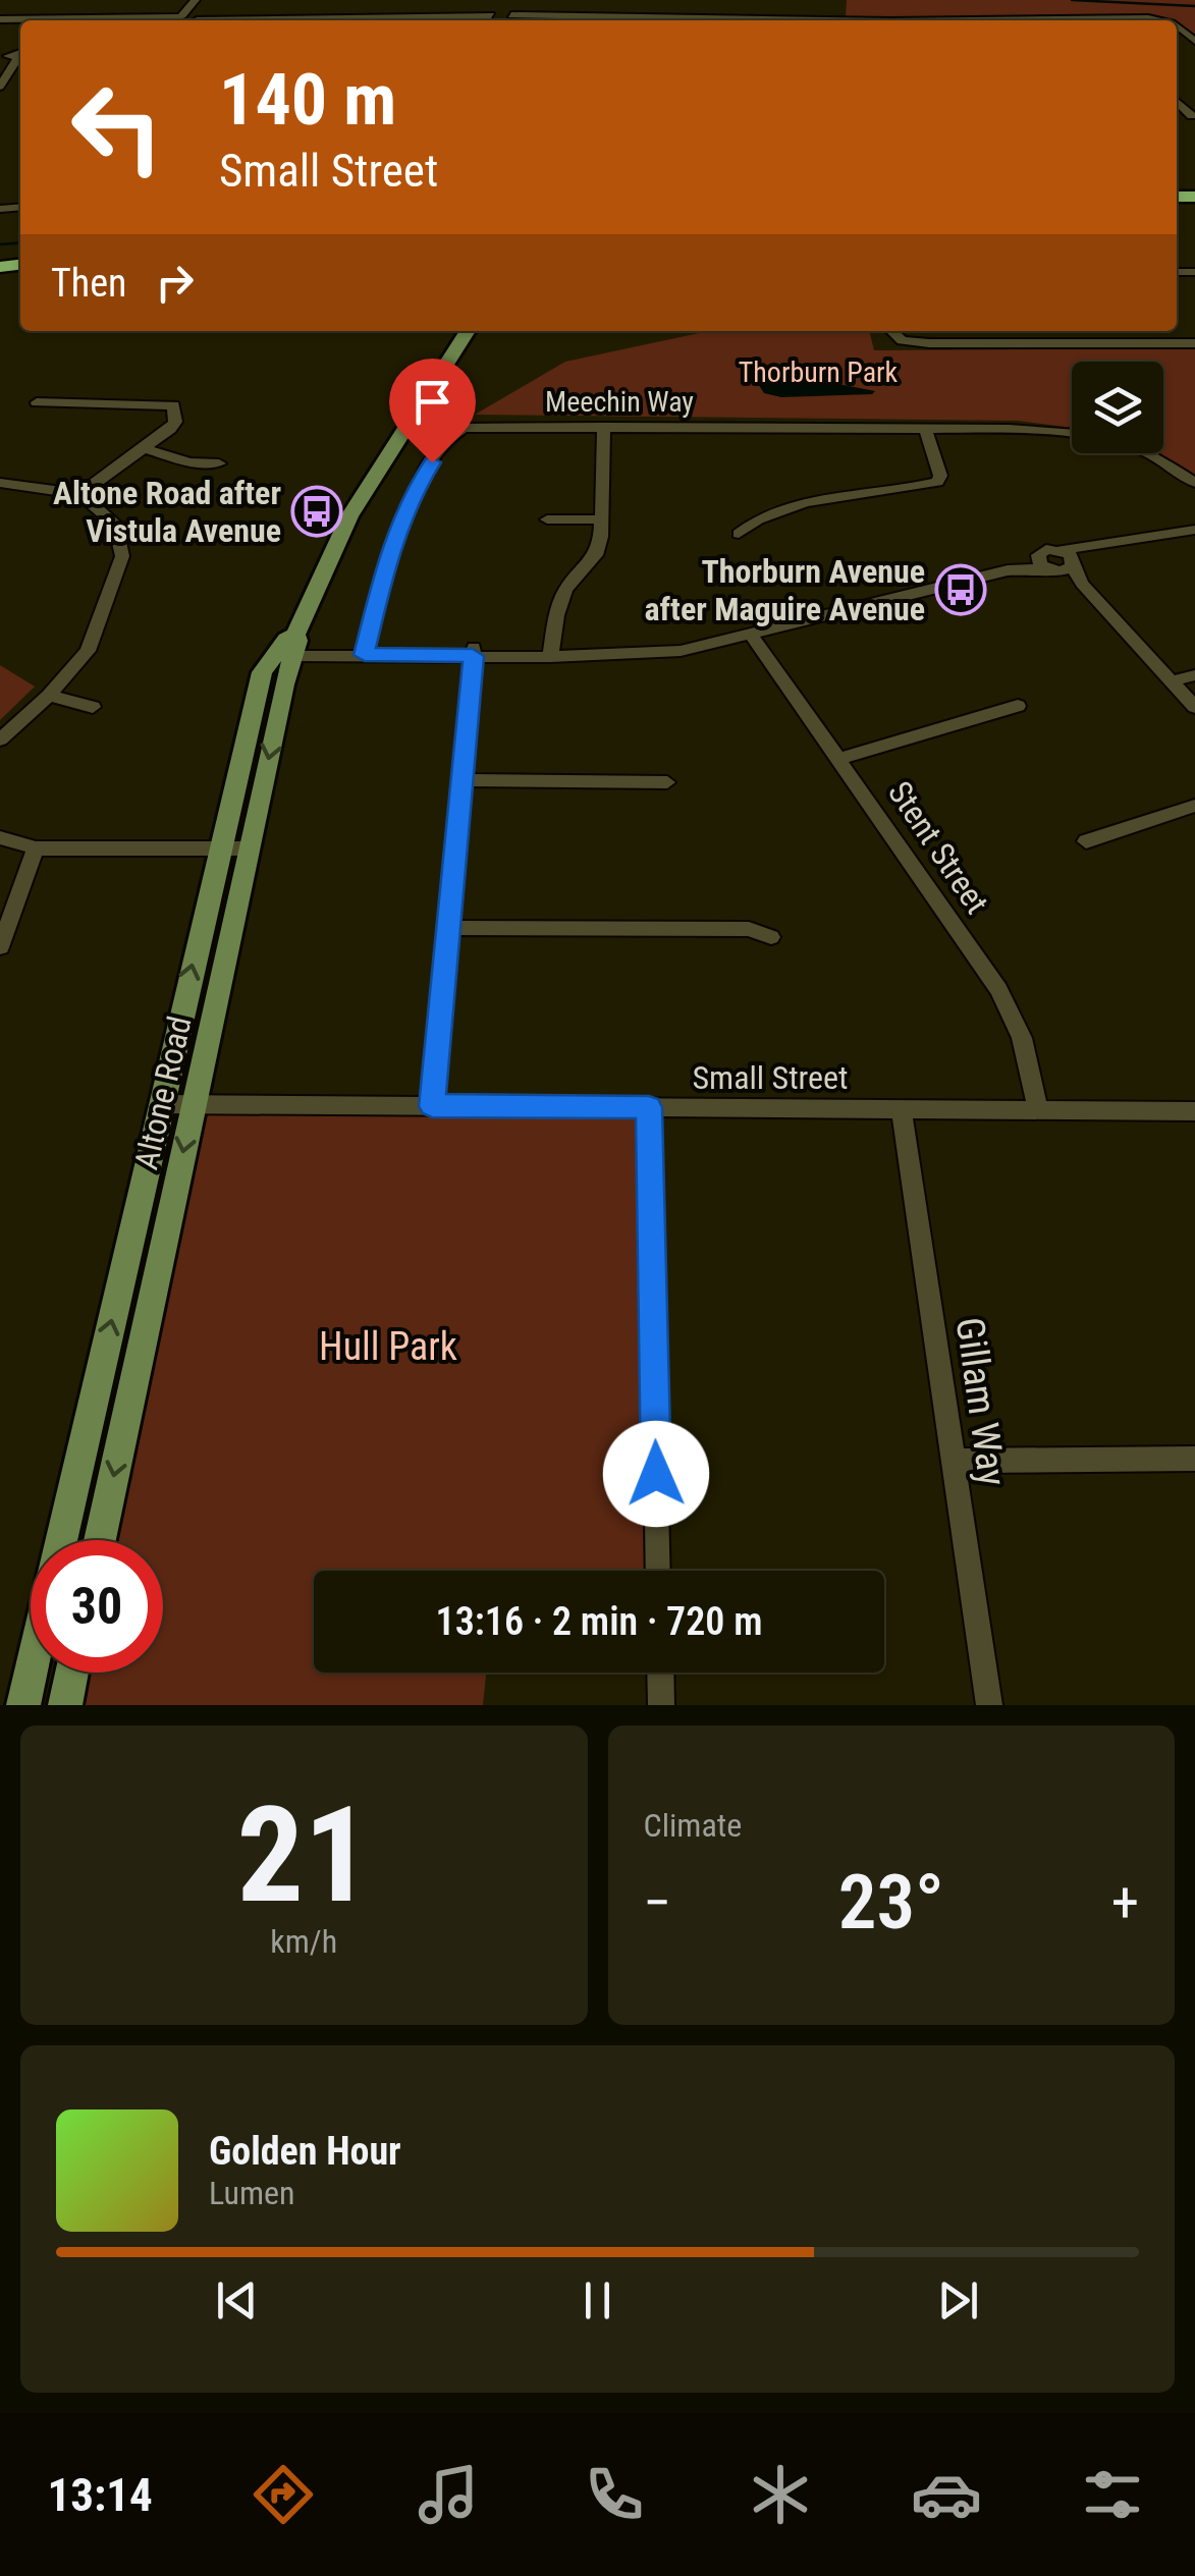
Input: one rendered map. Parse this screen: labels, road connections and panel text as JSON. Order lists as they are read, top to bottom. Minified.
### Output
{"streets":{"main road":["Altone Road"],"street":["Meechin Way","Stent Street","Small Street","Gillam Way"]},"crossings":[["Stent Street","Small Street"],["Small Street","Altone Road"],["Small Street","Gillam Way"]],"parks":["Thorburn Park","Hull Park"],"places":{"bus stop":["Altone Road after Vistula Avenue","Thorburn Avenue after Maguire Avenue"]},"page":{"turn":["140 m","Small Street"],"then":"Then","limit":"30","trip":"13:16 · 2 min · 720 m","tile":[["21","km/h"],"Climate"],"heat":["−","23°","+"],"song":["Golden Hour","Lumen"],"tabs":"13:14"}}
